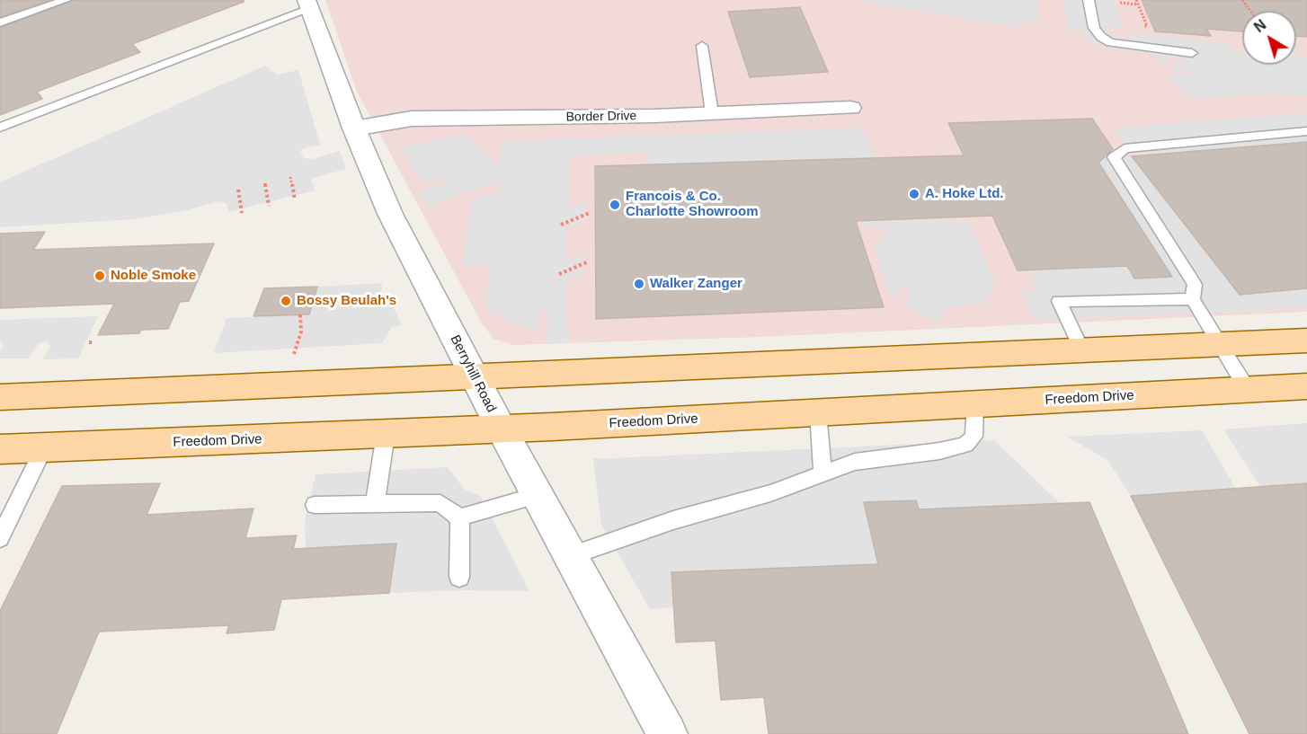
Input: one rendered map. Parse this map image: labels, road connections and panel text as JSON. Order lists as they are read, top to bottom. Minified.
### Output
{"streets":{"main road":["Freedom Drive"],"street":["Border Drive","Berryhill Road"]},"crossings":[["Border Drive","Berryhill Road"],["Berryhill Road","Freedom Drive"]],"places":["A. Hoke Ltd.","Francois & Co. Charlotte Showroom","Noble Smoke","Walker Zanger","Bossy Beulah's"],"north":"top left"}
